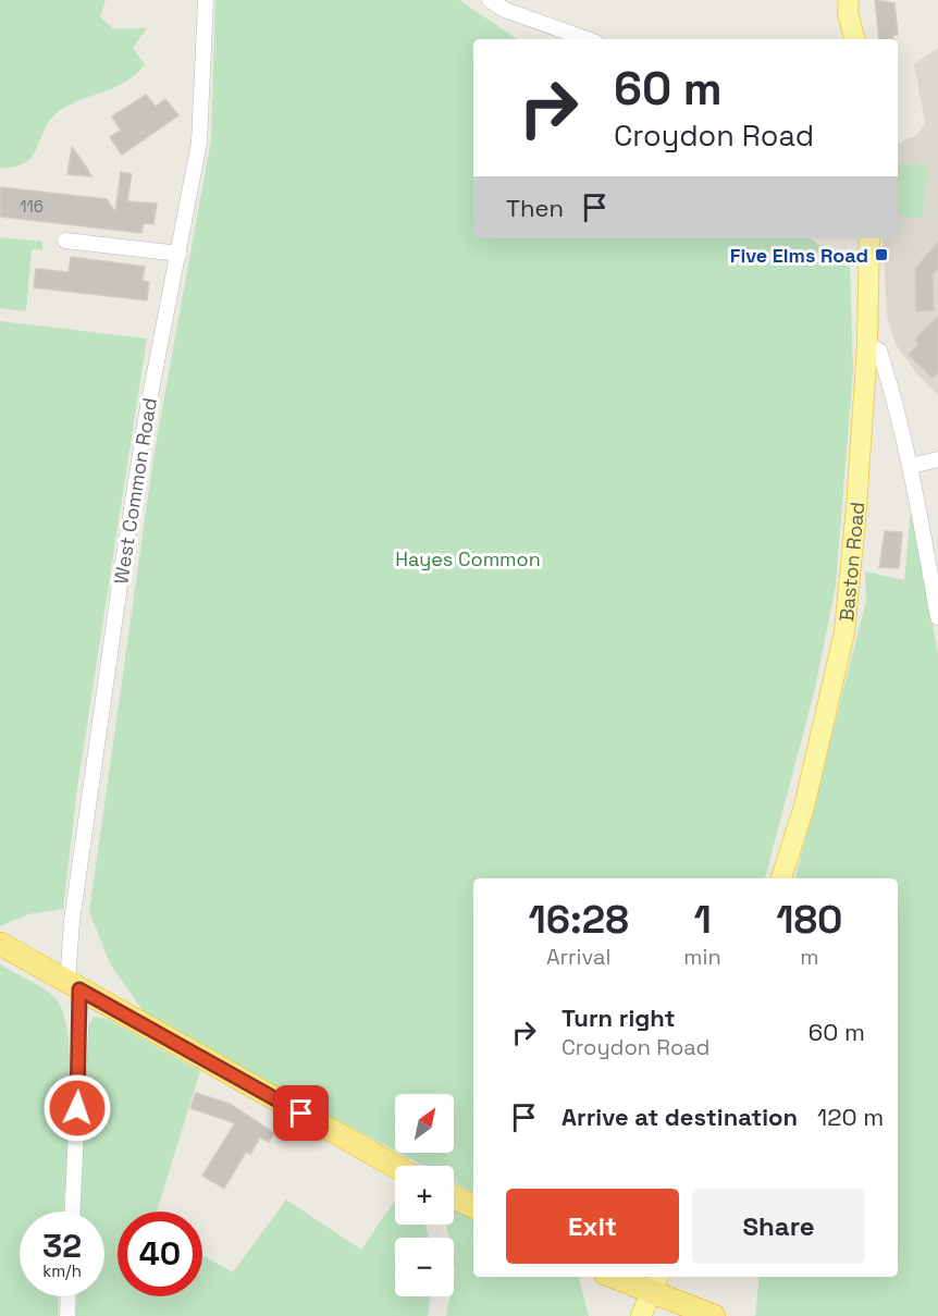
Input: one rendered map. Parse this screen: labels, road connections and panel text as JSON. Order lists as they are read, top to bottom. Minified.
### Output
{"streets":{"main road":["Baston Road"],"street":["West Common Road"]},"parks":["Hayes Common"],"places":{"transit":["Five Elms Road"]},"house_numbers":["116"],"north":"top right","page":{"turn":["60 m","Croydon Road"],"then":"Then","eta":["16:28","Arrival","1","min","180","m"],"list":[{"name":"Turn right","note":"Croydon Road","value":"60 m"},{"name":"Arrive at destination","value":"120 m"}],"map_buttons":["+","−"],"buttons":["Exit","Share"],"speed":"32 km/h","limit":"40"}}
